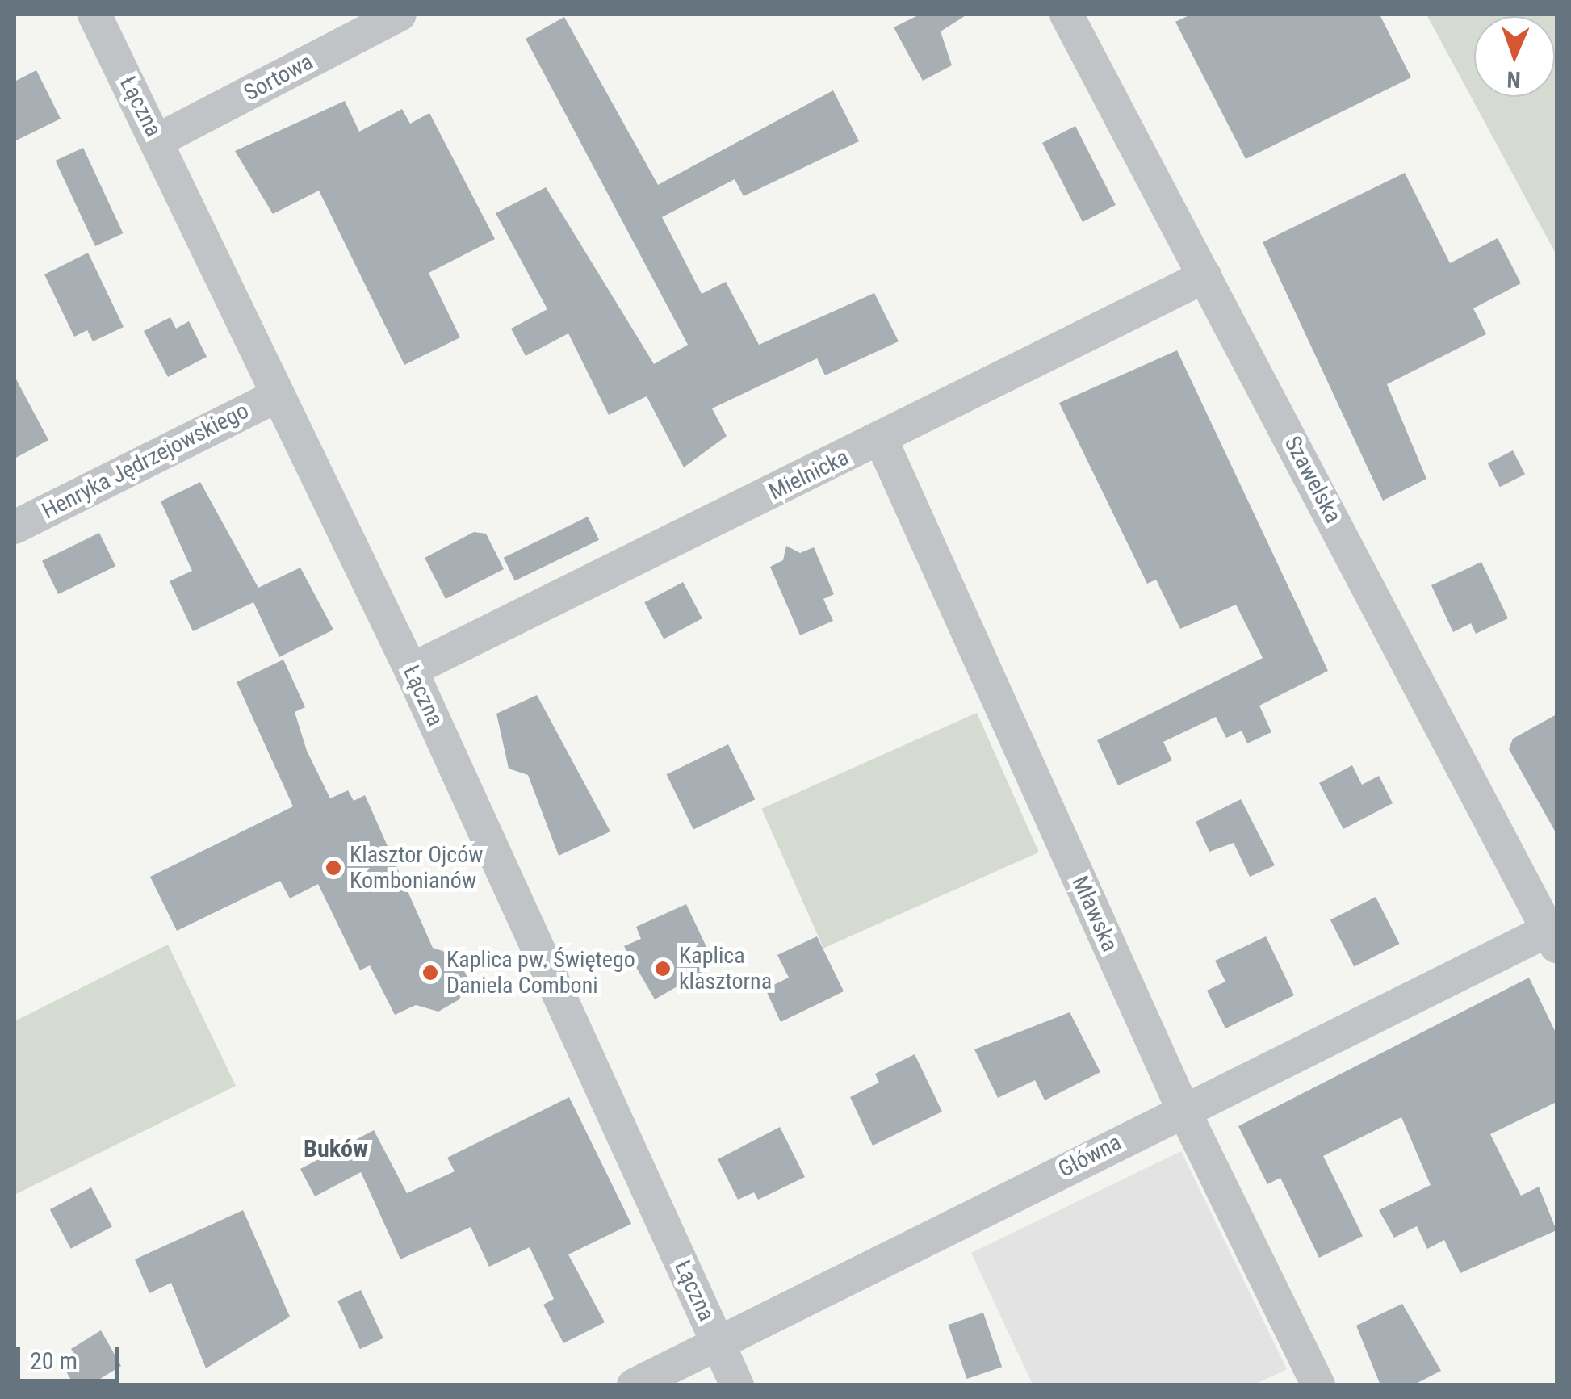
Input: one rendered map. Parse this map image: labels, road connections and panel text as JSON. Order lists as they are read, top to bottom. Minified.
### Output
{"streets":{"street":["Sortowa","Łączna","Henryka Jędrzejowskiego","Mielnicka","Szawelska","Mławska","Główna"]},"crossings":[["Sortowa","Łączna"],["Łączna","Henryka Jędrzejowskiego"],["Łączna","Mielnicka"],["Łączna","Główna"],["Mielnicka","Szawelska"],["Mielnicka","Mławska"],["Szawelska","Główna"],["Mławska","Główna"]],"districts":["Buków"],"places":["Klasztor Ojców Kombonianów","Kaplica klasztorna","Kaplica pw. Świętego Daniela Comboni"],"scale_bar":"20 m","north":"bottom"}
